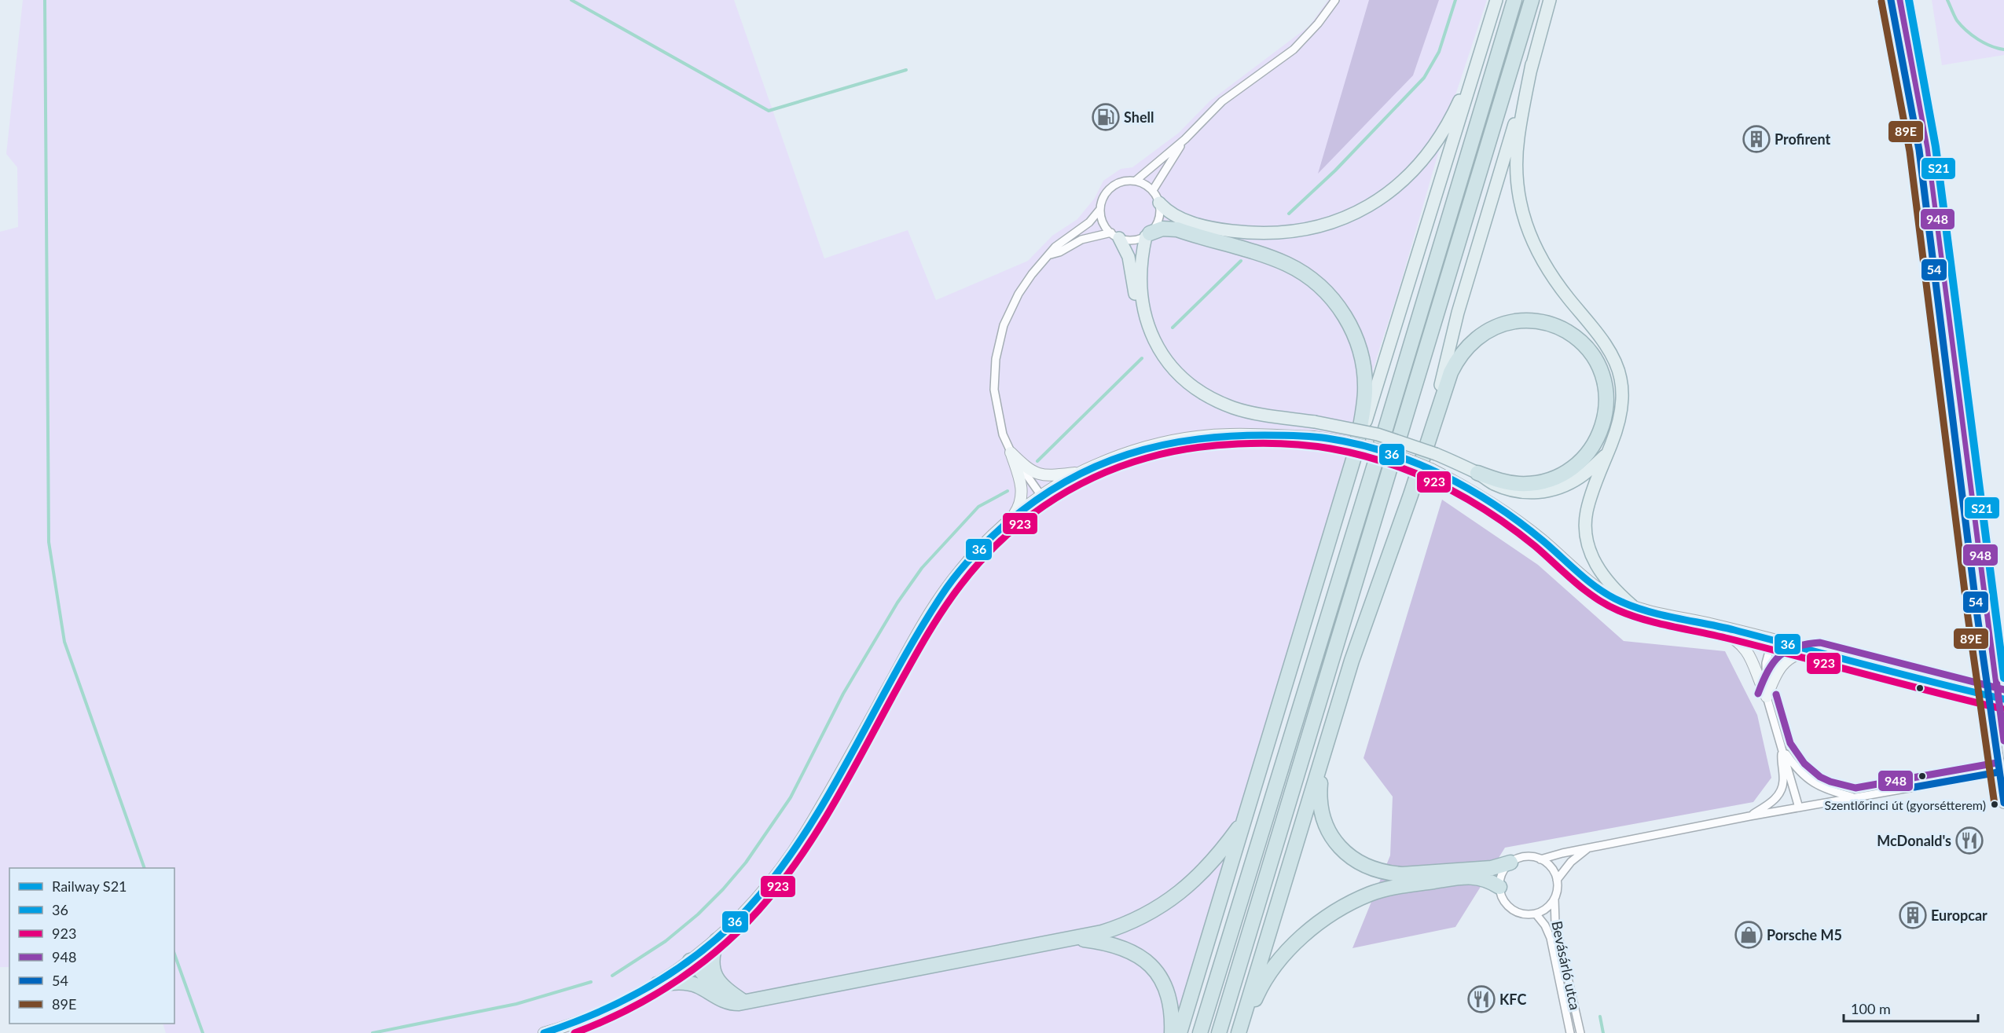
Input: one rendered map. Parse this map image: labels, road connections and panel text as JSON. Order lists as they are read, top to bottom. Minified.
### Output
{"streets":{"street":["Bevásárló utca"]},"places":{"fuel station":["Shell"],"building":["Profirent","Europcar"],"other":["Szentlőrinci út (gyorsétterem)"],"restaurant":["McDonald's","KFC"],"shop":["Porsche M5"]},"lines":["rail line S21","transit line 948","transit line 54","transit line 89E","transit line 36","transit line 923"],"legend":["Railway S21","36","923","948","54","89E"],"scale_bar":"100 m"}
